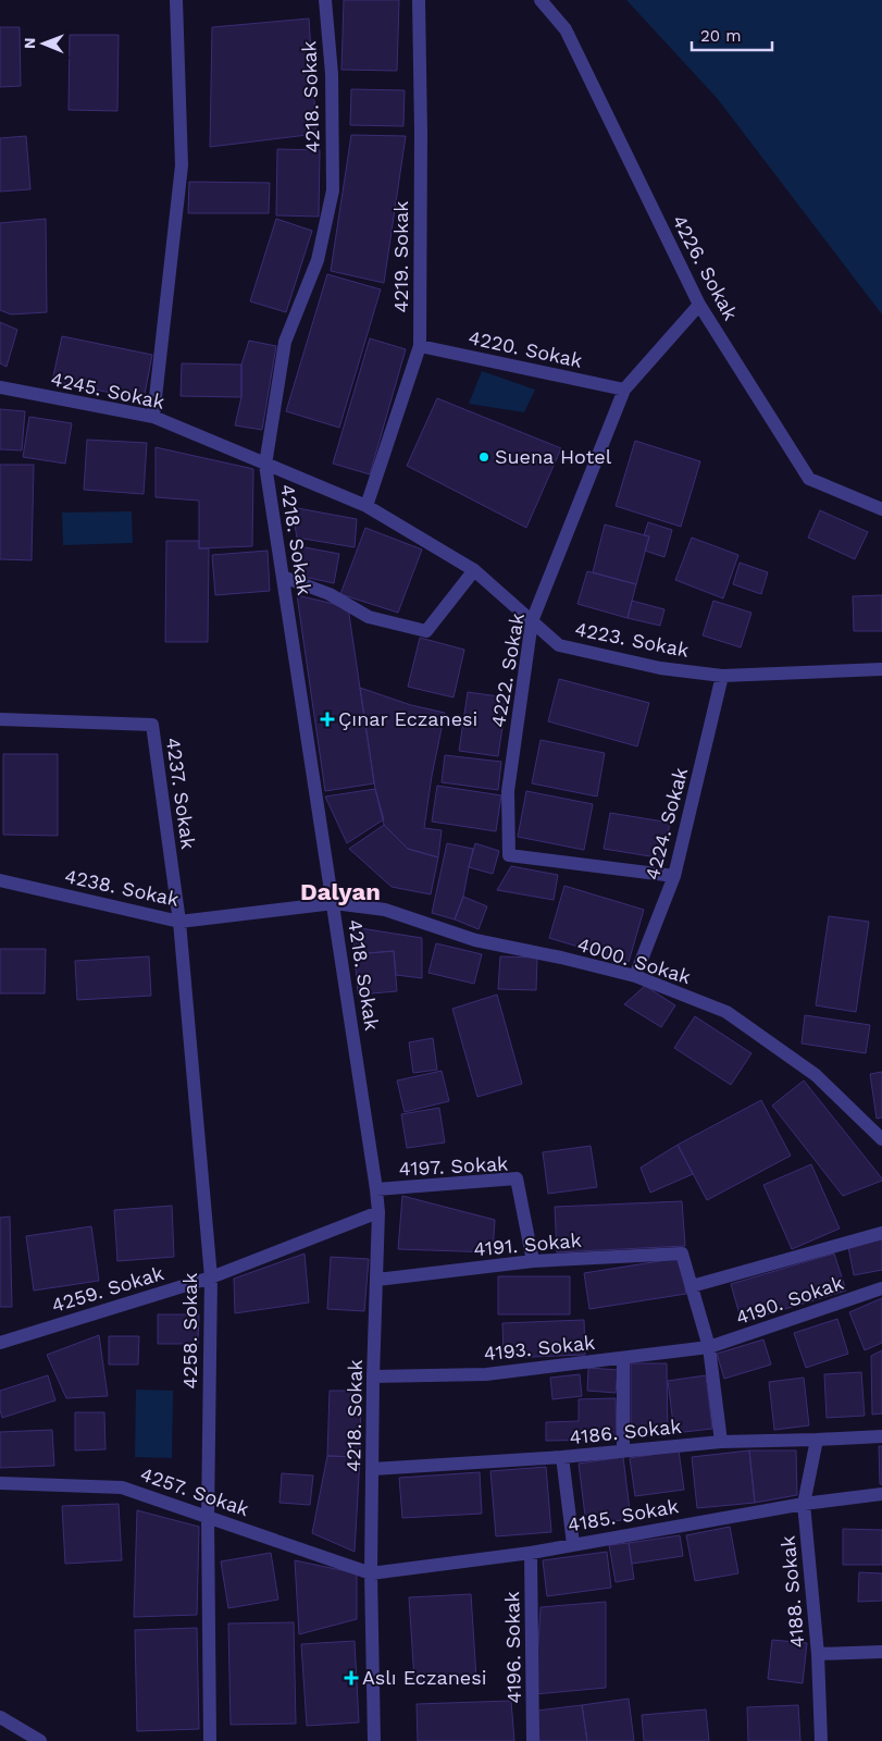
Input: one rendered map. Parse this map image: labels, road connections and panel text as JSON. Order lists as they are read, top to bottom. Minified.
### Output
{"streets":{"street":["4218. Sokak","4219. Sokak","4226. Sokak","4220. Sokak","4245. Sokak","4223. Sokak","4222. Sokak","4237. Sokak","4224. Sokak","4238. Sokak","4000. Sokak","4197. Sokak","4191. Sokak","4259. Sokak","4190. Sokak","4258. Sokak","4193. Sokak","4186. Sokak","4257. Sokak","4185. Sokak","4188. Sokak","4196. Sokak"]},"crossings":[["4218. Sokak","4245. Sokak"],["4218. Sokak","4223. Sokak"],["4218. Sokak","4238. Sokak"],["4218. Sokak","4000. Sokak"],["4218. Sokak","4197. Sokak"],["4218. Sokak","4191. Sokak"],["4218. Sokak","4259. Sokak"],["4218. Sokak","4193. Sokak"],["4218. Sokak","4186. Sokak"],["4218. Sokak","4257. Sokak"],["4218. Sokak","4185. Sokak"],["4219. Sokak","4220. Sokak"],["4219. Sokak","4223. Sokak"],["4226. Sokak","4222. Sokak"],["4220. Sokak","4222. Sokak"],["4245. Sokak","4223. Sokak"],["4223. Sokak","4222. Sokak"],["4223. Sokak","4224. Sokak"],["4222. Sokak","4224. Sokak"],["4237. Sokak","4238. Sokak"],["4237. Sokak","4258. Sokak"],["4224. Sokak","4000. Sokak"],["4238. Sokak","4000. Sokak"],["4238. Sokak","4258. Sokak"],["4197. Sokak","4191. Sokak"],["4259. Sokak","4258. Sokak"],["4190. Sokak","4193. Sokak"],["4258. Sokak","4257. Sokak"],["4186. Sokak","4188. Sokak"],["4257. Sokak","4185. Sokak"],["4185. Sokak","4188. Sokak"],["4185. Sokak","4196. Sokak"]],"districts":["Dalyan"],"places":{"other":["Suena Hotel"],"health":["Çınar Eczanesi","Aslı Eczanesi"]},"scale_bar":"20 m","north":"left"}
